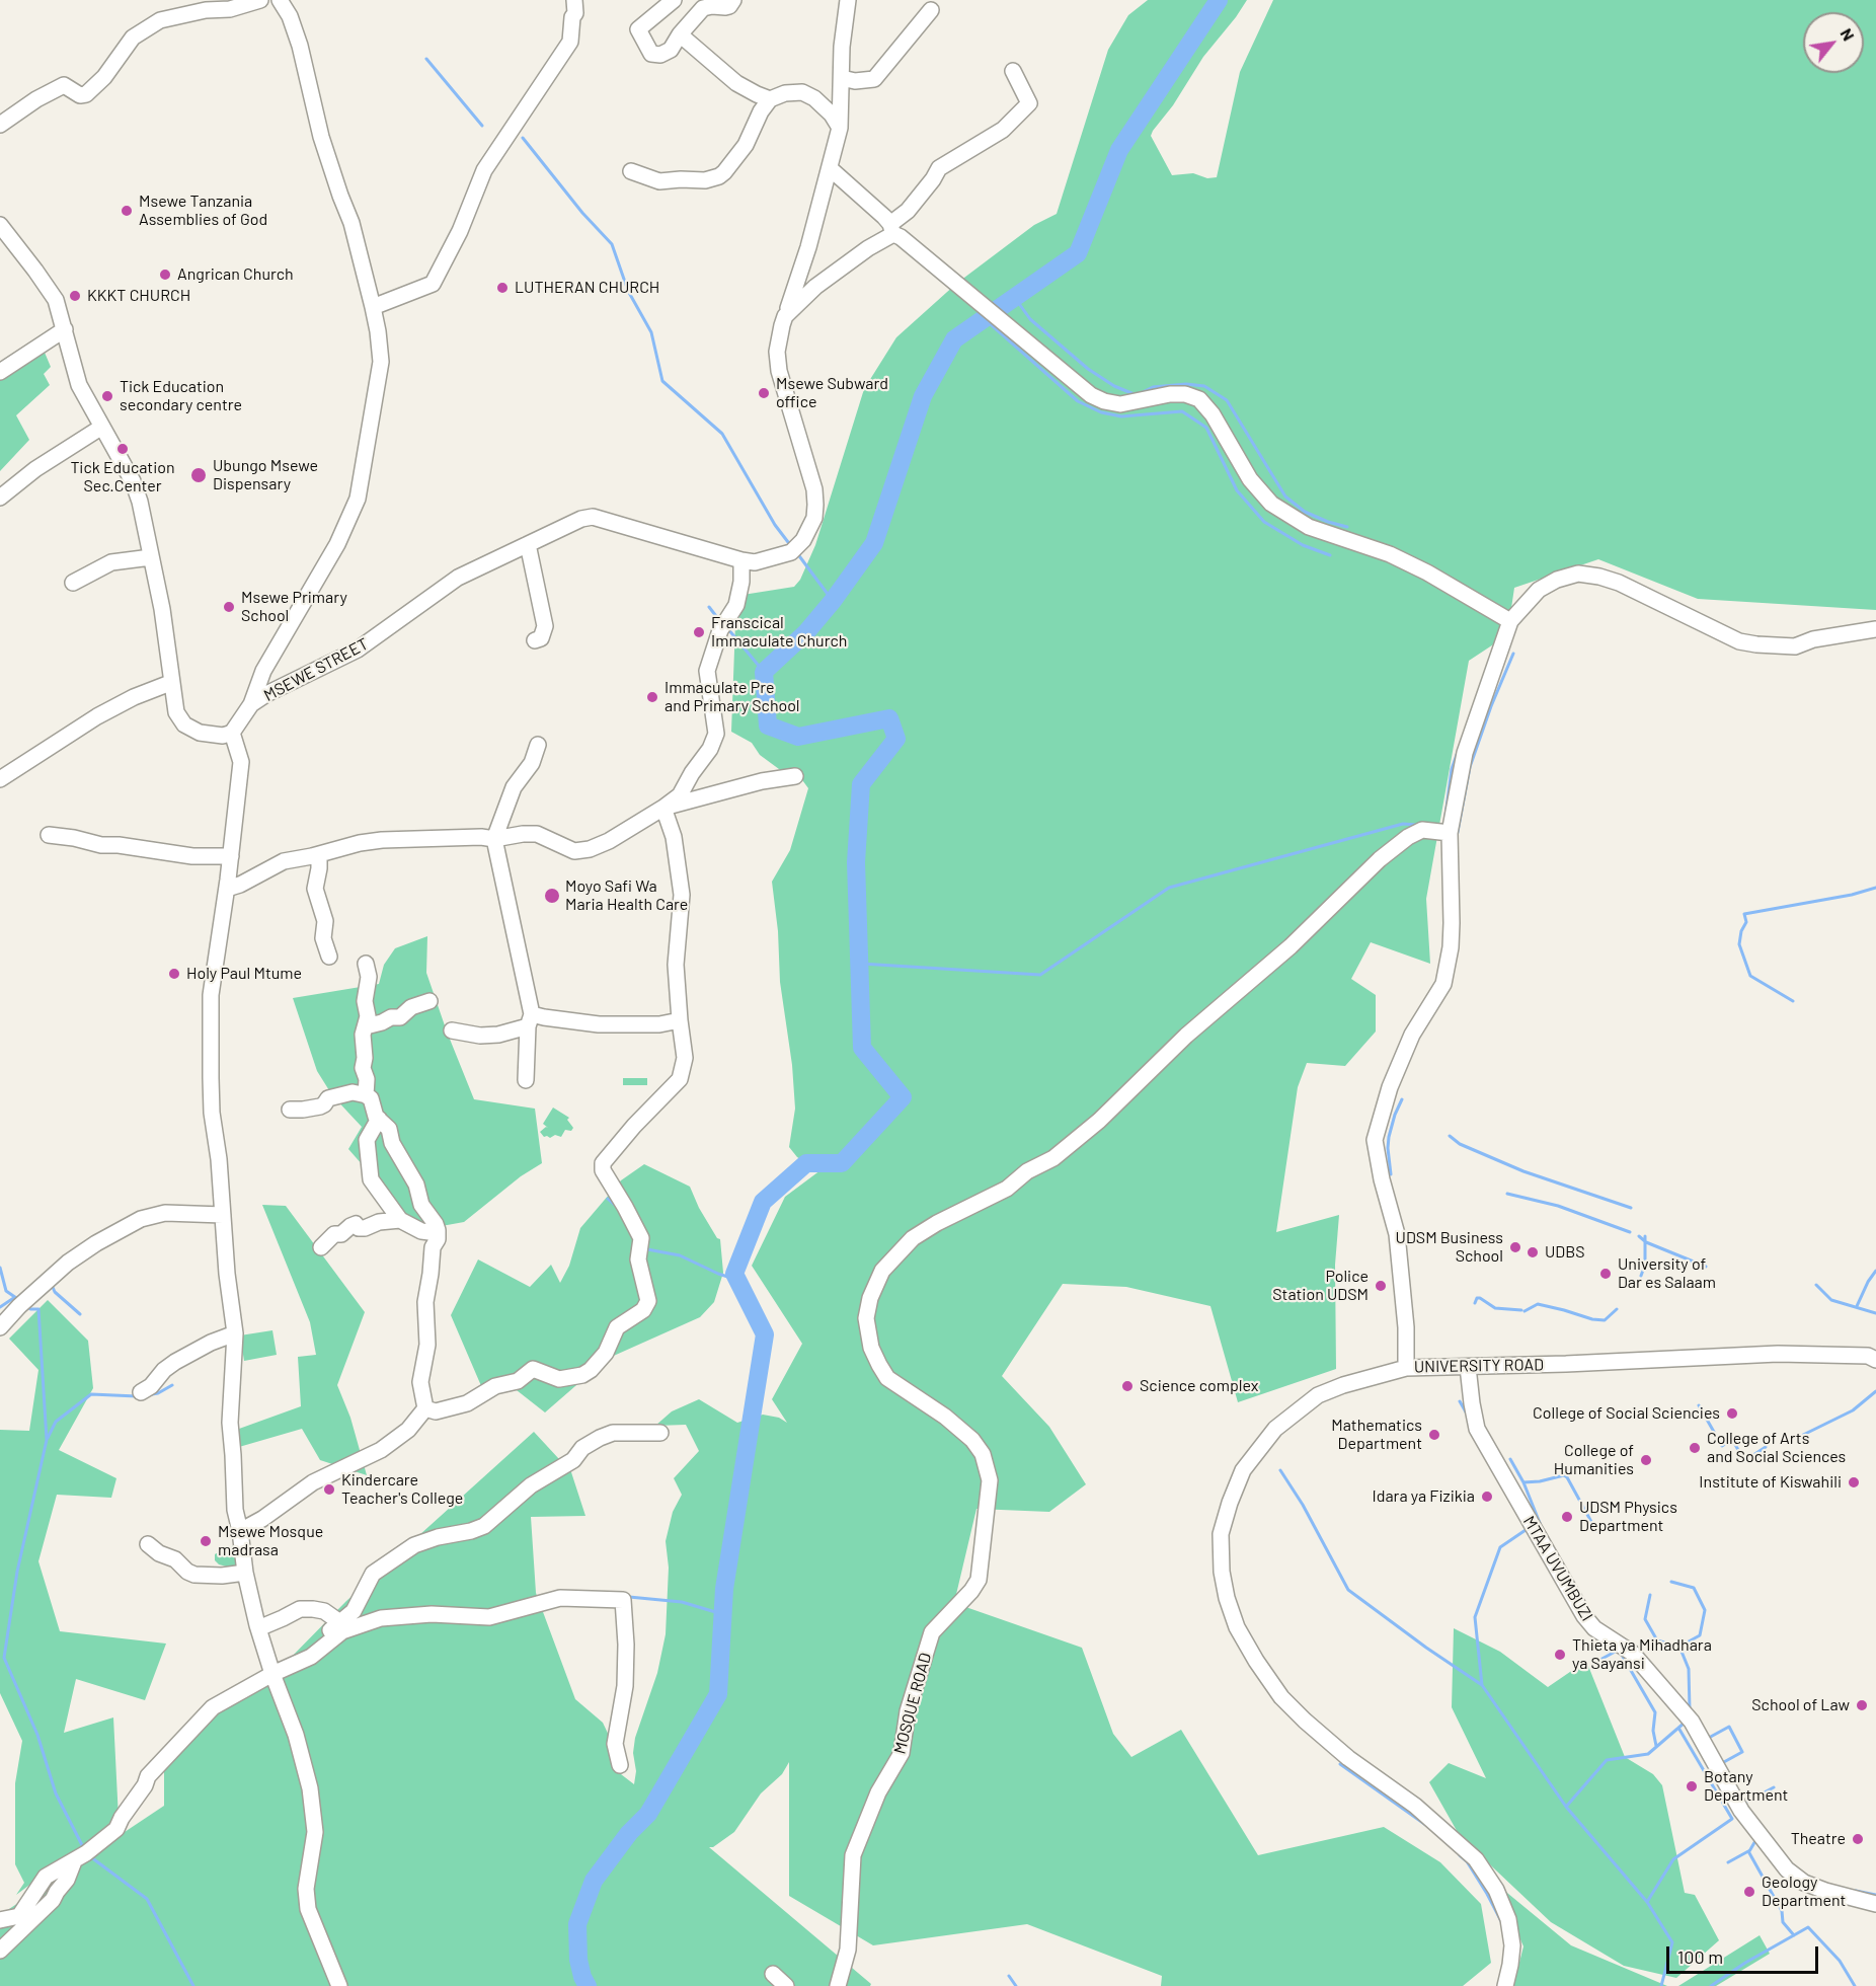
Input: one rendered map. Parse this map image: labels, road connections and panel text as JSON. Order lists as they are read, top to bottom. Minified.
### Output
{"streets":{"street":["MSEWE STREET","UNIVERSITY ROAD","MTAA UVUMBUZI","MOSQUE ROAD"]},"crossings":[["UNIVERSITY ROAD","MTAA UVUMBUZI"]],"places":["Msewe Tanzania Assemblies of God","Angrican Church","LUTHERAN CHURCH","KKKT CHURCH","Msewe Subward office","Tick Education secondary centre","Tick Education Sec.Center","Ubungo Msewe Dispensary","Msewe Primary School","Franscical Immaculate Church","Immaculate Pre and Primary School","Moyo Safi Wa Maria Health Care","Holy Paul Mtume","UDSM Business School","UDBS","University of Dar es Salaam","Police Station UDSM","Science complex","College of Social Sciencies","Mathematics Department","College of Arts and Social Sciences","College of Humanities","Institute of Kiswahili","Kindercare Teacher's College","Idara ya Fizikia","UDSM Physics Department","Msewe Mosque madrasa","Thieta ya Mihadhara ya Sayansi","School of Law","Botany Department","Theatre","Geology Department"],"scale_bar":"100 m","north":"top right"}
